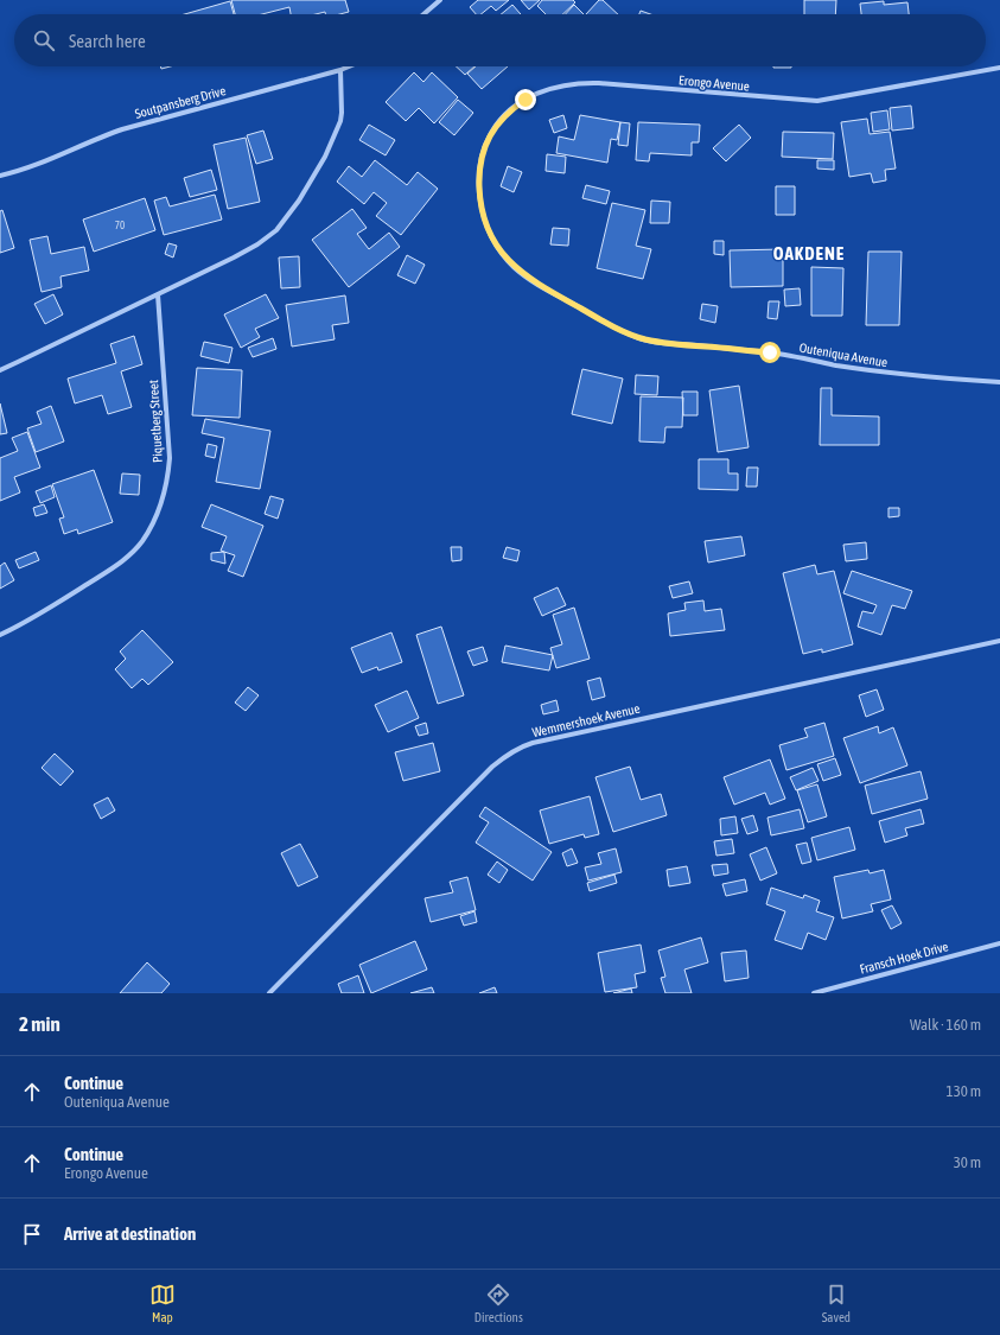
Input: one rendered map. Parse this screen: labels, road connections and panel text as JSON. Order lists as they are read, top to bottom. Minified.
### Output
{"streets":{"street":["Erongo Avenue","Soutpansberg Drive","Outeniqua Avenue","Piquetberg Street","Wemmershoek Avenue","Fransch Hoek Drive"]},"crossings":[["Erongo Avenue","Outeniqua Avenue"]],"districts":["OAKDENE"],"house_numbers":["70"],"page":{"search":"Search here","heading":["2 min","Walk · 160 m"],"list":[["Continue","Outeniqua Avenue","130 m"],["Continue","Erongo Avenue","30 m"],"Arrive at destination"],"nav":["Map","Directions","Saved"]}}
